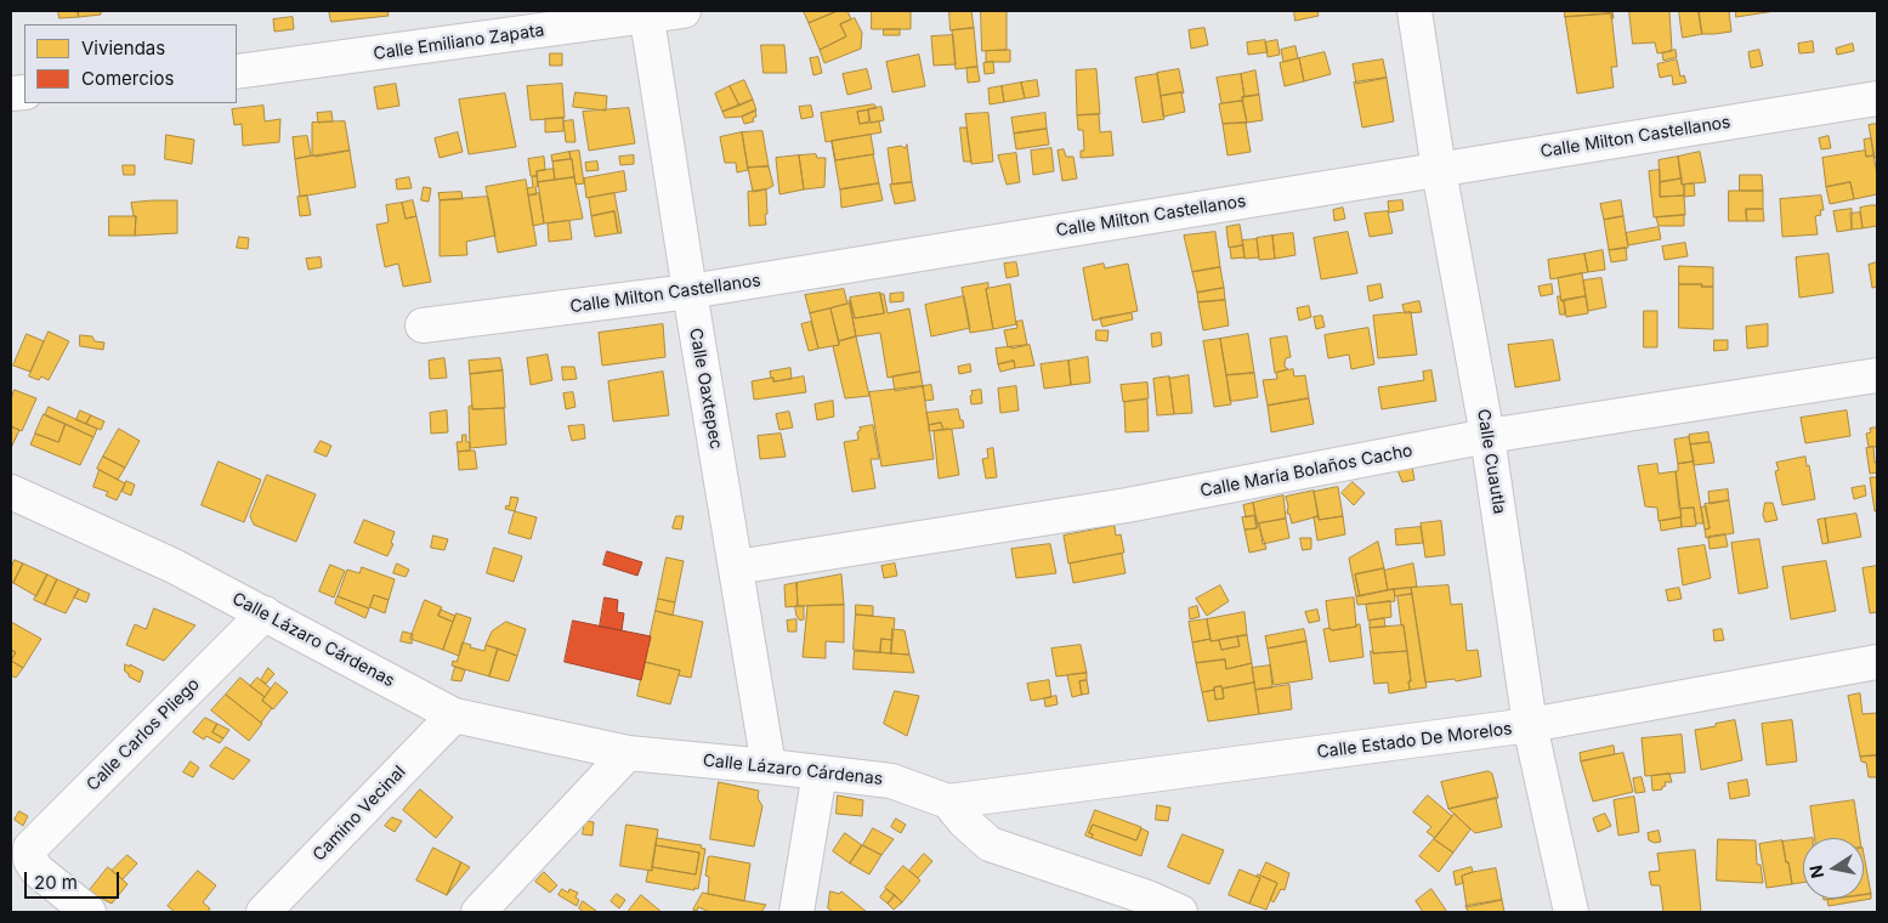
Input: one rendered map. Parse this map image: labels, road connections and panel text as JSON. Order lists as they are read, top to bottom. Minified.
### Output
{"streets":{"street":["Calle Emiliano Zapata","Calle Milton Castellanos","Calle Oaxtepec","Calle Cuautla","Calle María Bolaños Cacho","Calle Lázaro Cárdenas","Calle Carlos Pliego","Calle Estado De Morelos","Camino Vecinal"]},"crossings":[["Calle Emiliano Zapata","Calle Oaxtepec"],["Calle Milton Castellanos","Calle Oaxtepec"],["Calle Milton Castellanos","Calle Cuautla"],["Calle Oaxtepec","Calle María Bolaños Cacho"],["Calle Oaxtepec","Calle Lázaro Cárdenas"],["Calle Cuautla","Calle María Bolaños Cacho"],["Calle Cuautla","Calle Estado De Morelos"],["Calle Lázaro Cárdenas","Calle Carlos Pliego"],["Calle Lázaro Cárdenas","Calle Estado De Morelos"],["Calle Lázaro Cárdenas","Camino Vecinal"]],"legend":["Viviendas","Comercios"],"scale_bar":"20 m","north":"left"}
